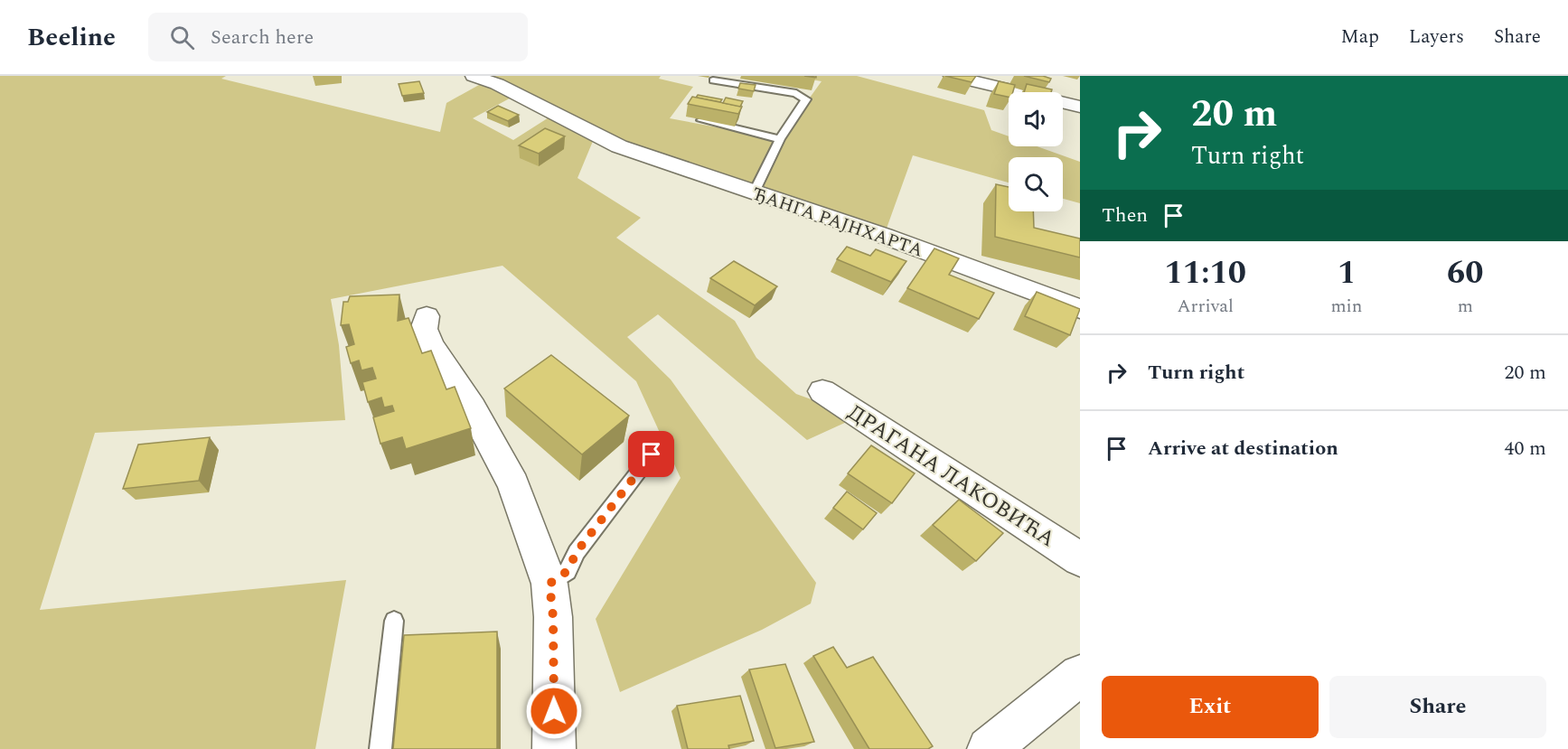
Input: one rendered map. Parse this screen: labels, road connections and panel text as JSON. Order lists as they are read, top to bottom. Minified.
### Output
{"streets":{"street":["ЂАНГА РАЈНХАРТА","ДРАГАНА ЛАКОВИЋА"]},"page":{"header":"Beeline","search":"Search here","nav":["Map","Layers","Share"],"turn":["20 m","Turn right"],"then":"Then","eta":["11:10","Arrival","1","min","60","m"],"list":[{"name":"Turn right","value":"20 m"},{"name":"Arrive at destination","value":"40 m"}],"buttons":["Exit","Share"]}}
